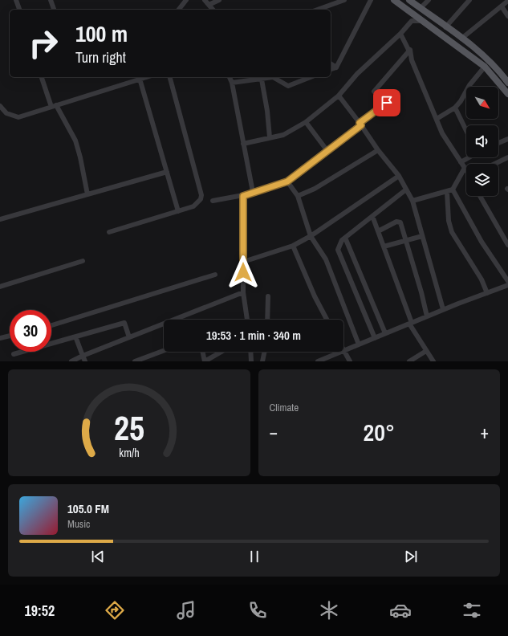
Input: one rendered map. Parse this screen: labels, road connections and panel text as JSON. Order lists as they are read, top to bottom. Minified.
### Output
{"north":"bottom right","page":{"turn":["100 m","Turn right"],"limit":"30","trip":"19:53 · 1 min · 340 m","tile":"Climate","heat":["−","20°","+"],"song":["105.0 FM","Music"],"tabs":"19:52","gauge":["25","km/h"]}}
